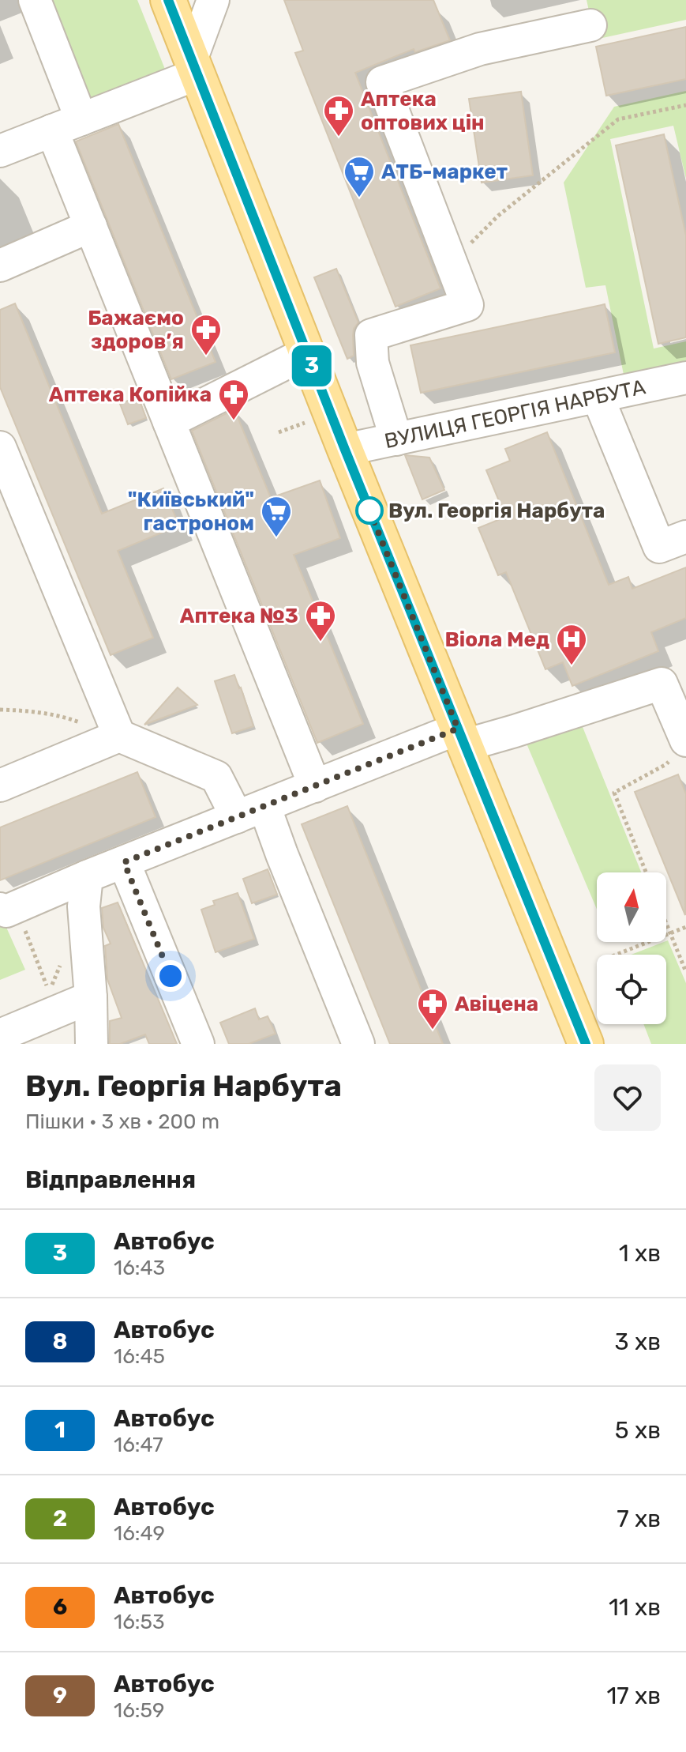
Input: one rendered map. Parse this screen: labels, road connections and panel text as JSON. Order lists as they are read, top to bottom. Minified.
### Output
{"streets":{"street":["ВУЛИЦЯ ГЕОРГІЯ НАРБУТА"]},"places":{"pharmacy":["Аптека оптових цін","Бажаємо здоров’я","Аптека Копійка","Аптека №3","Авіцена"],"supermarket":["АТБ-маркет","\"Київський\" гастроном"],"other":["Вул. Георгія Нарбута"],"hospital":["Віола Мед"]},"lines":["bus line 3"],"north":"top","page":{"on_map":"3","heading":[["Вул. Георгія Нарбута","Пішки · 3 хв · 200 m"],"Відправлення"],"list":[{"mark":"3","name":"Автобус","note":"16:43","value":"1 хв"},{"mark":"8","name":"Автобус","note":"16:45","value":"3 хв"},{"mark":"1","name":"Автобус","note":"16:47","value":"5 хв"},{"mark":"2","name":"Автобус","note":"16:49","value":"7 хв"},{"mark":"6","name":"Автобус","note":"16:53","value":"11 хв"},{"mark":"9","name":"Автобус","note":"16:59","value":"17 хв"}]}}
